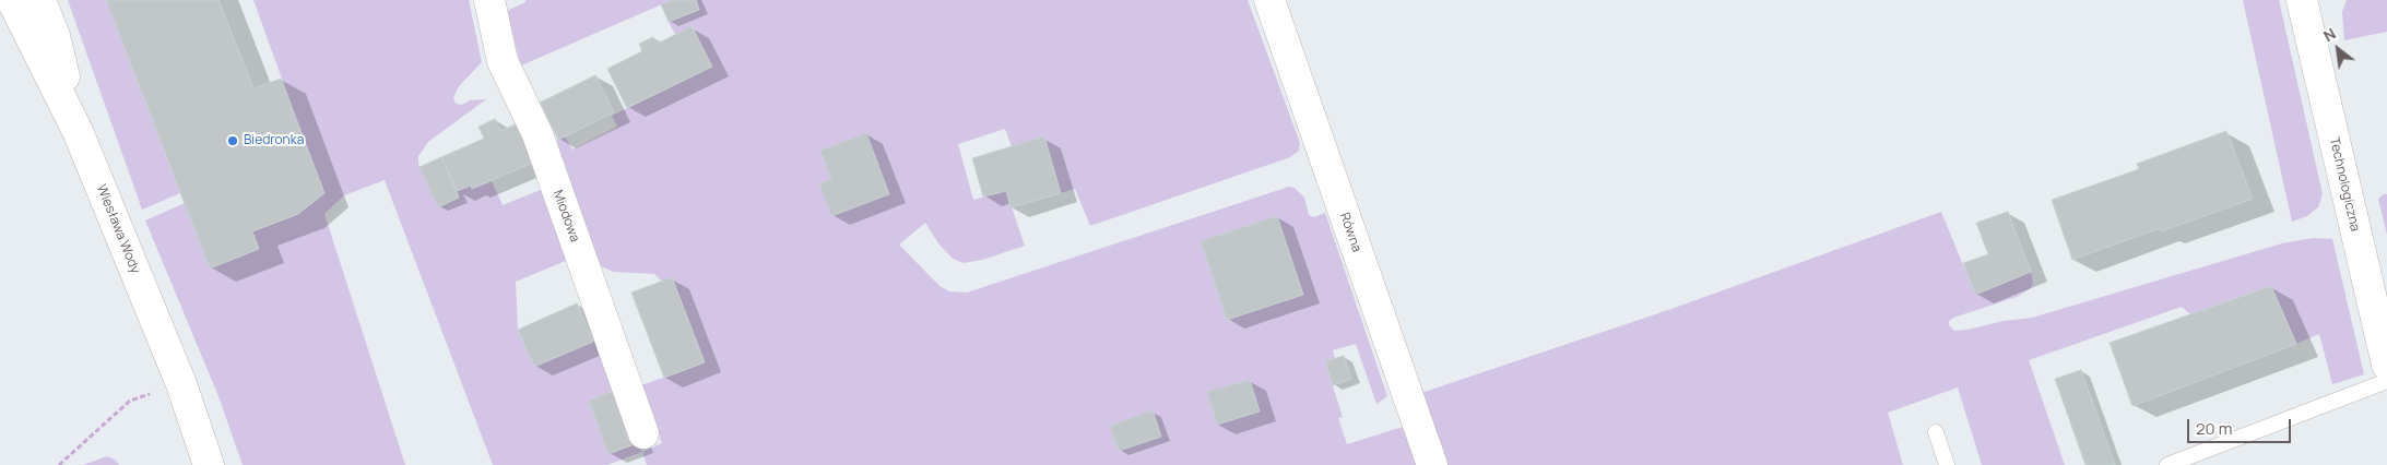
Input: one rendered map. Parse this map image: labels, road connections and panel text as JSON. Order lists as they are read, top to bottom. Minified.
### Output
{"streets":{"street":["Technologiczna","Miodowa","Wiesława Wody","Równa"]},"places":["Biedronka"],"scale_bar":"20 m","north":"top left"}
